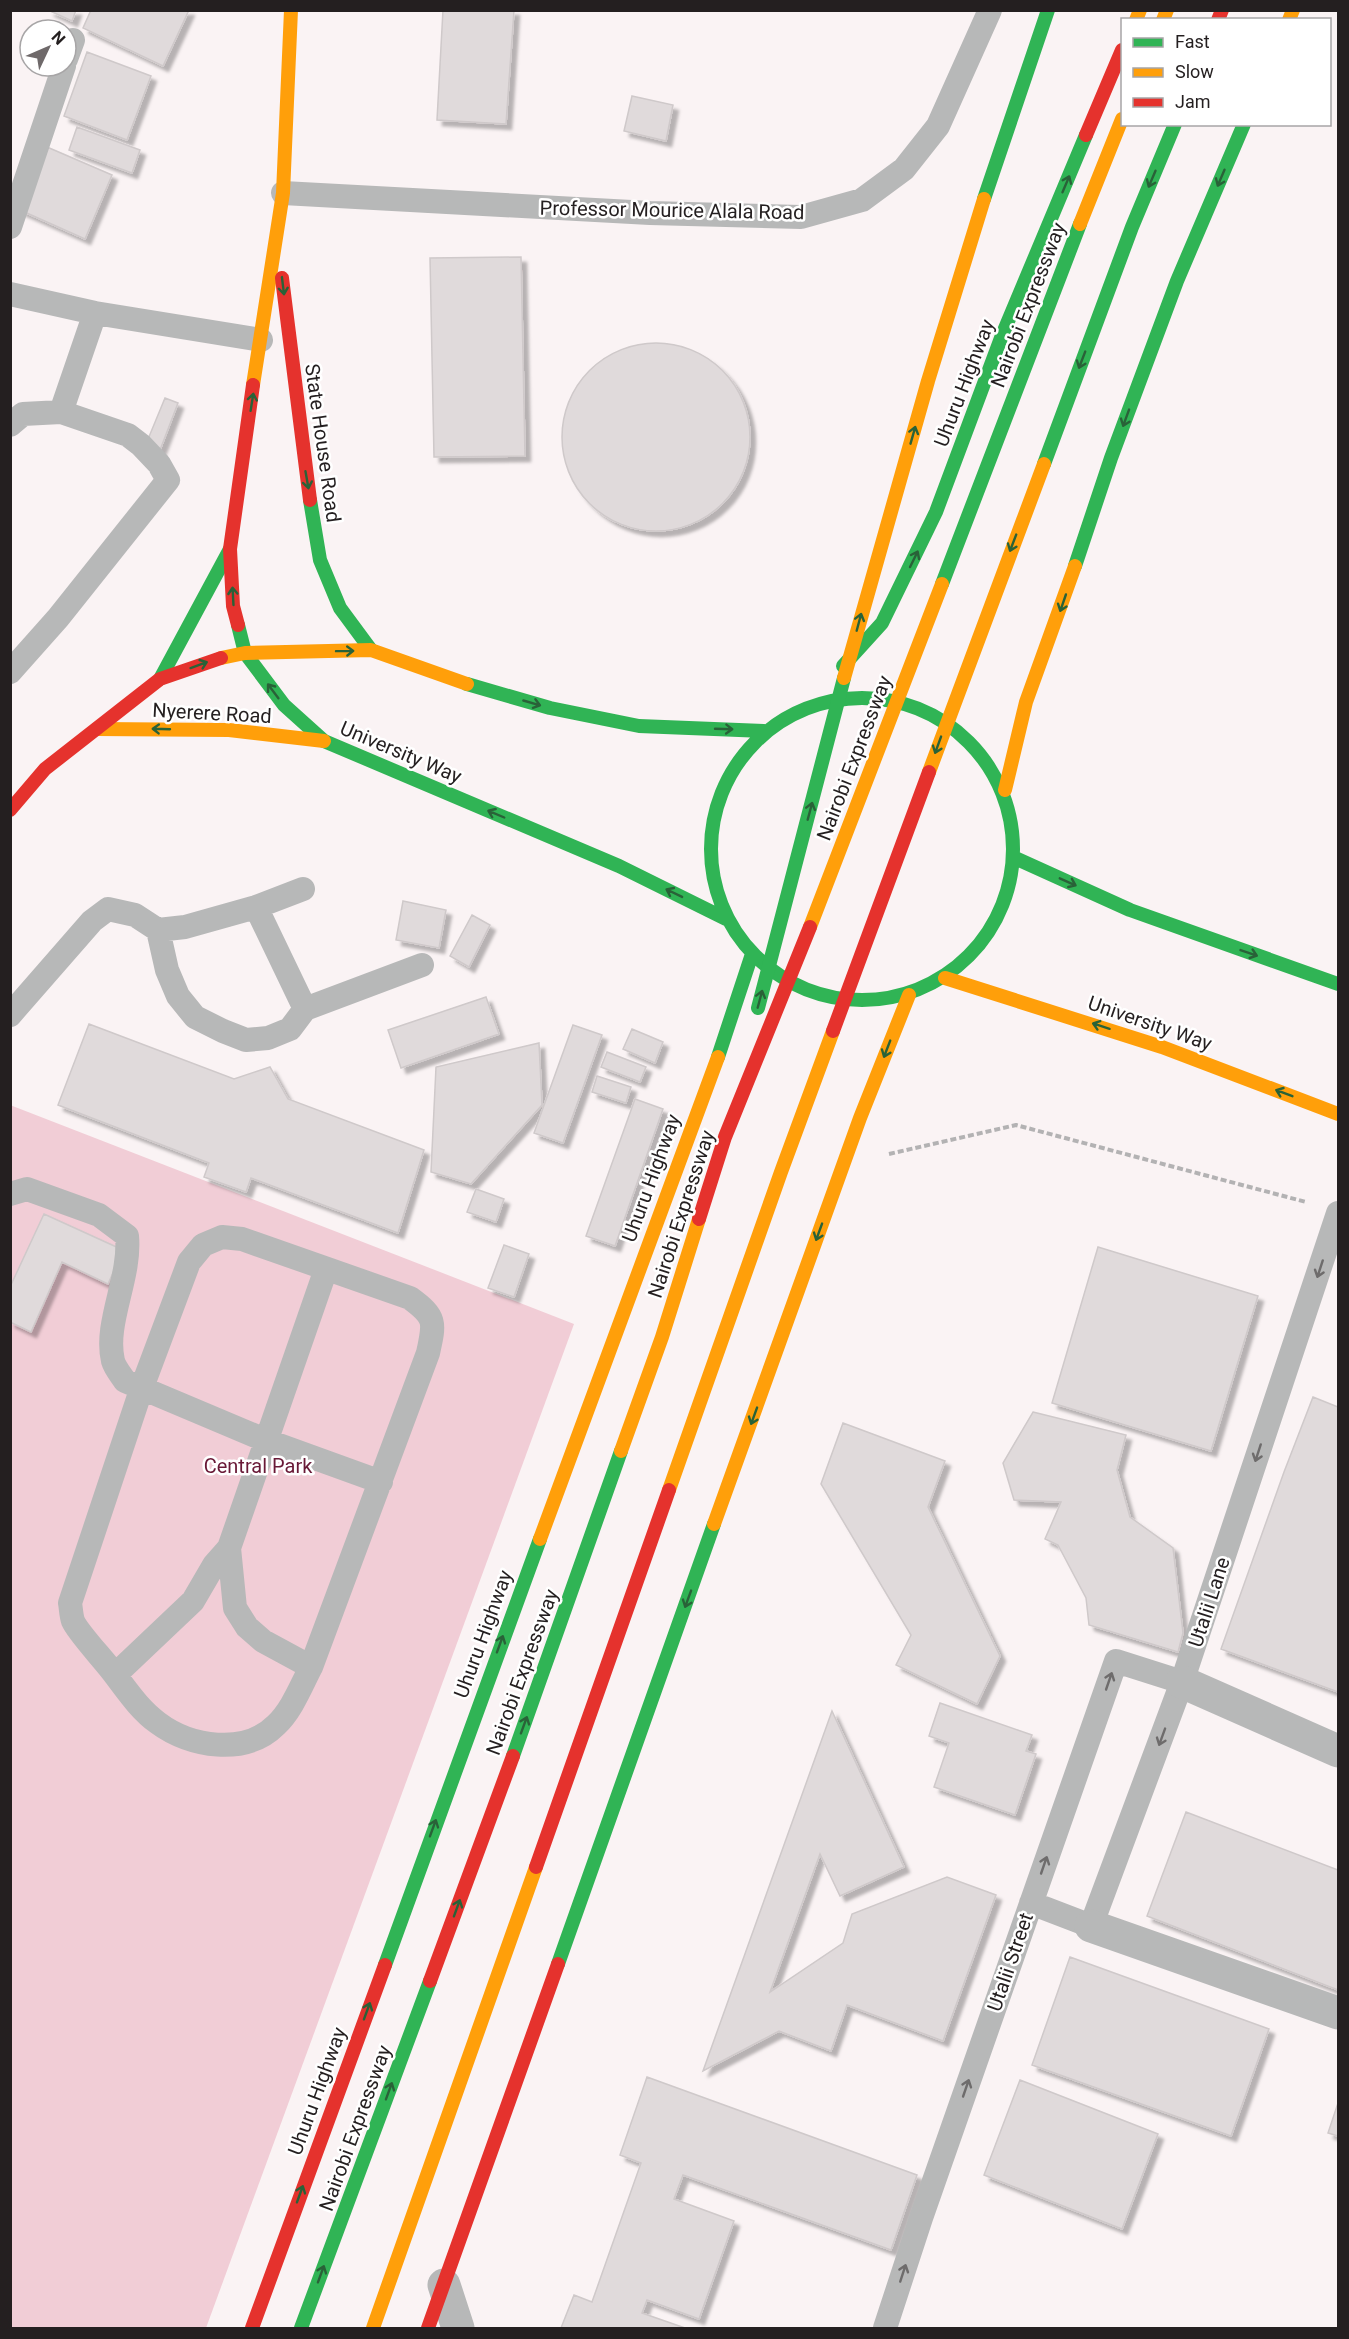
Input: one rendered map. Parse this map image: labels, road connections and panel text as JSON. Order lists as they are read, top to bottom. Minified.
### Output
{"streets":{"main road":["Nairobi Expressway","Uhuru Highway","State House Road","Nyerere Road","University Way"],"lane":["Professor Mourice Alala Road","Utalii Lane","Utalii Street"]},"crossings":[["Professor Mourice Alala Road","State House Road"],["State House Road","Nyerere Road"],["State House Road","University Way"],["Nyerere Road","University Way"],["Utalii Lane","Utalii Street"]],"one_way":["Utalii Lane","Utalii Street"],"parks":["Central Park"],"legend":["Fast","Slow","Jam"],"north":"top right"}
